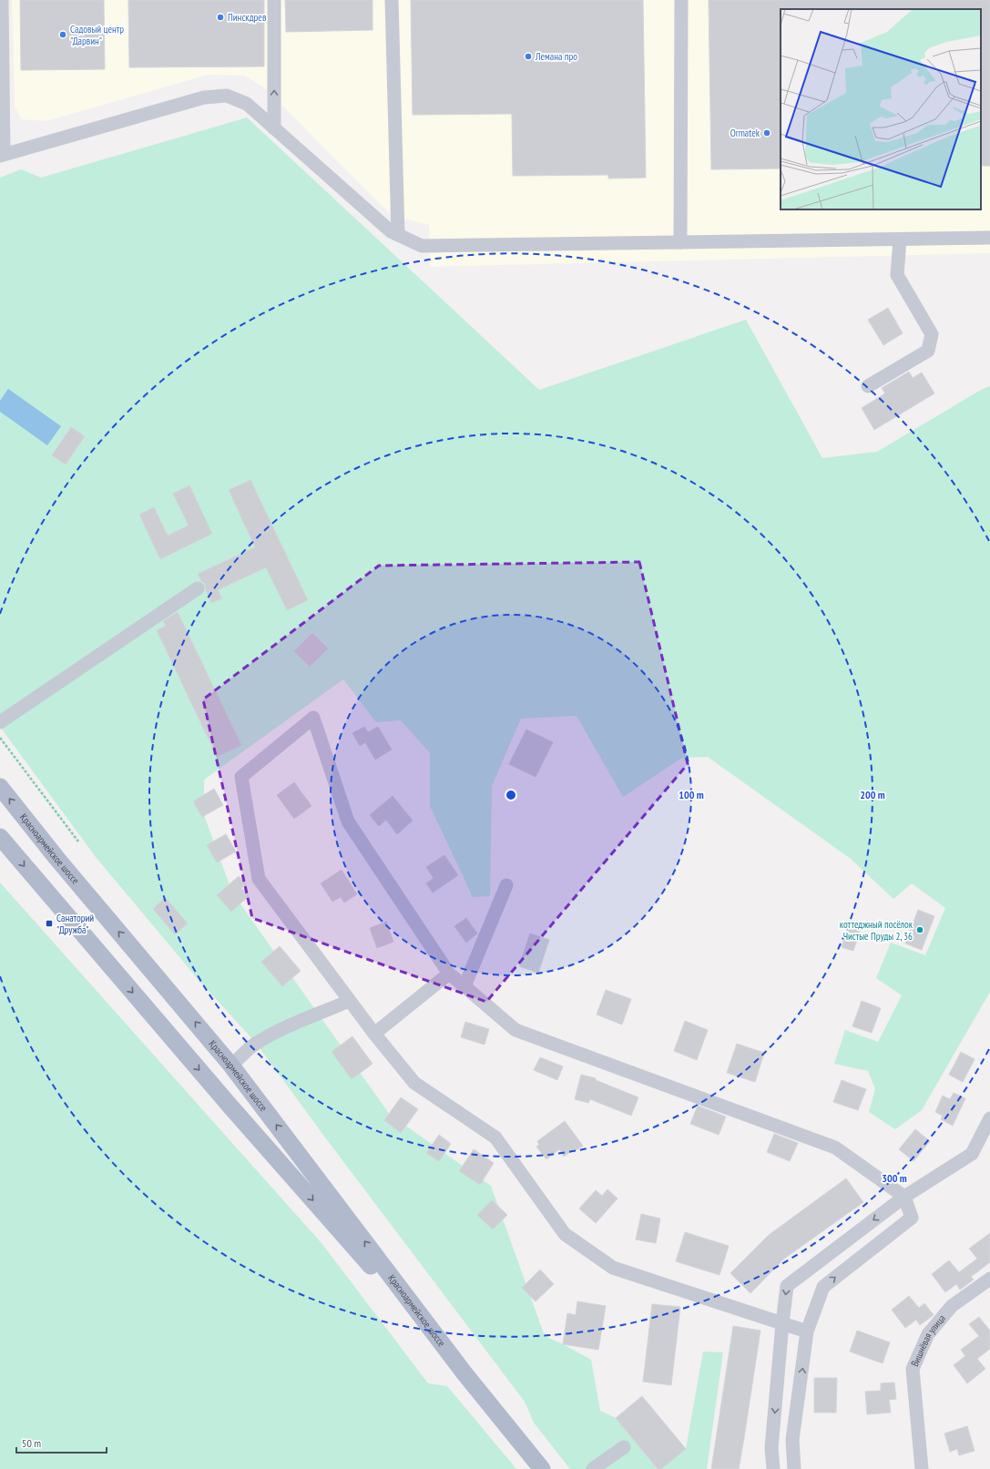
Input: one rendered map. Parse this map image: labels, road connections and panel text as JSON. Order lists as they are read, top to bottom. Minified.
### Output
{"streets":{"main road":["Красноармейское шоссе"],"street":["Вишнёвая улица"]},"places":{"other":["Пинскдрев","Садовый центр \"Дарвин\"","Лемана про","Ormatek","коттеджный посёлок Чистые Пруды 2, 36"],"transit":["Санаторий \"Дружба\""]},"scale_bar":"50 m","rings":["100 m","200 m","300 m"]}
